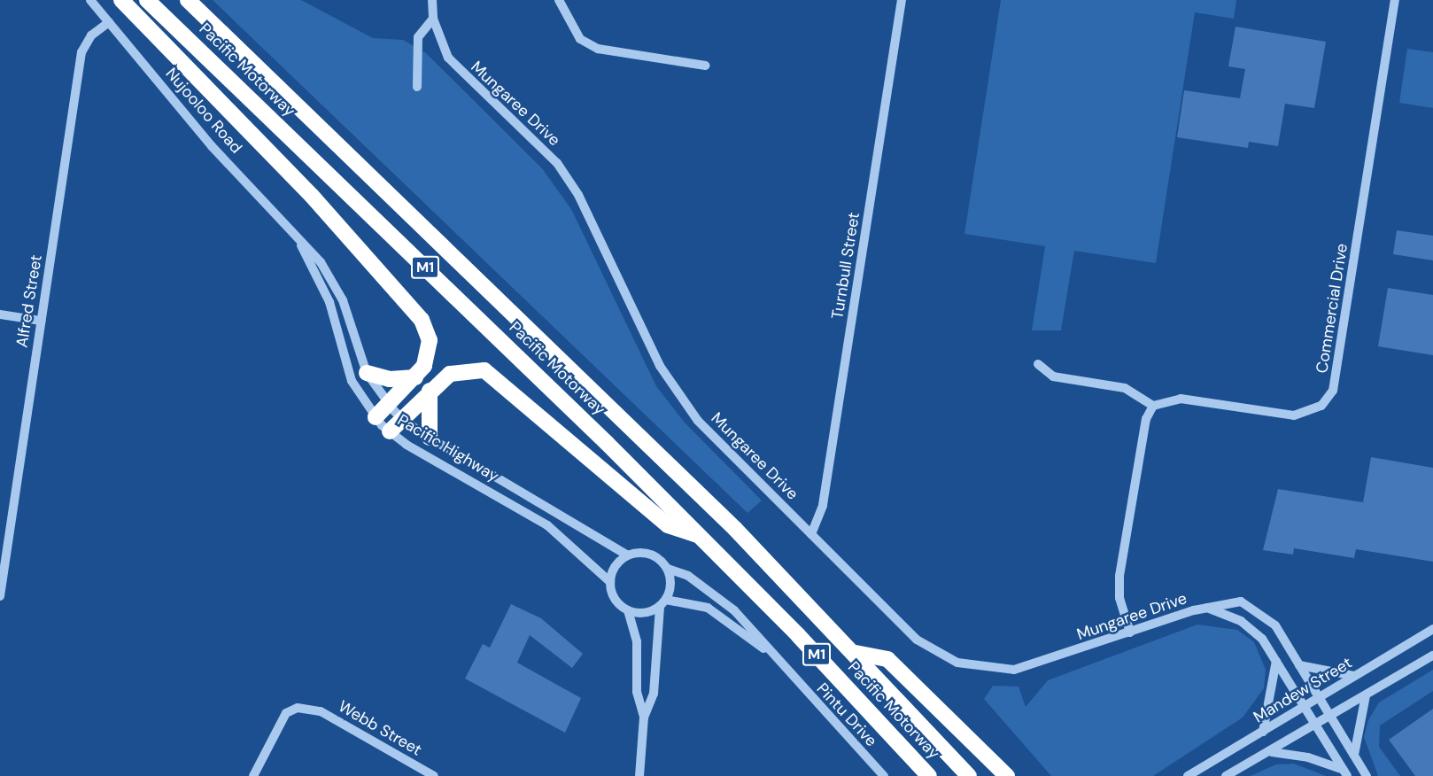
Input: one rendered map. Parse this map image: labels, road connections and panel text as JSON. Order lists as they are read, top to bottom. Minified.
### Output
{"streets":{"highway":["Pacific Motorway","M1"],"street":["Mungaree Drive","Nujooloo Road","Turnbull Street","Alfred Street","Commercial Drive","Pacific Highway","Mandew Street","Pintu Drive","Webb Street"]},"crossings":[["Mungaree Drive","Turnbull Street"],["Mungaree Drive","Mandew Street"],["Nujooloo Road","Alfred Street"],["Nujooloo Road","Pacific Highway"],["Pacific Highway","Pintu Drive"]]}
